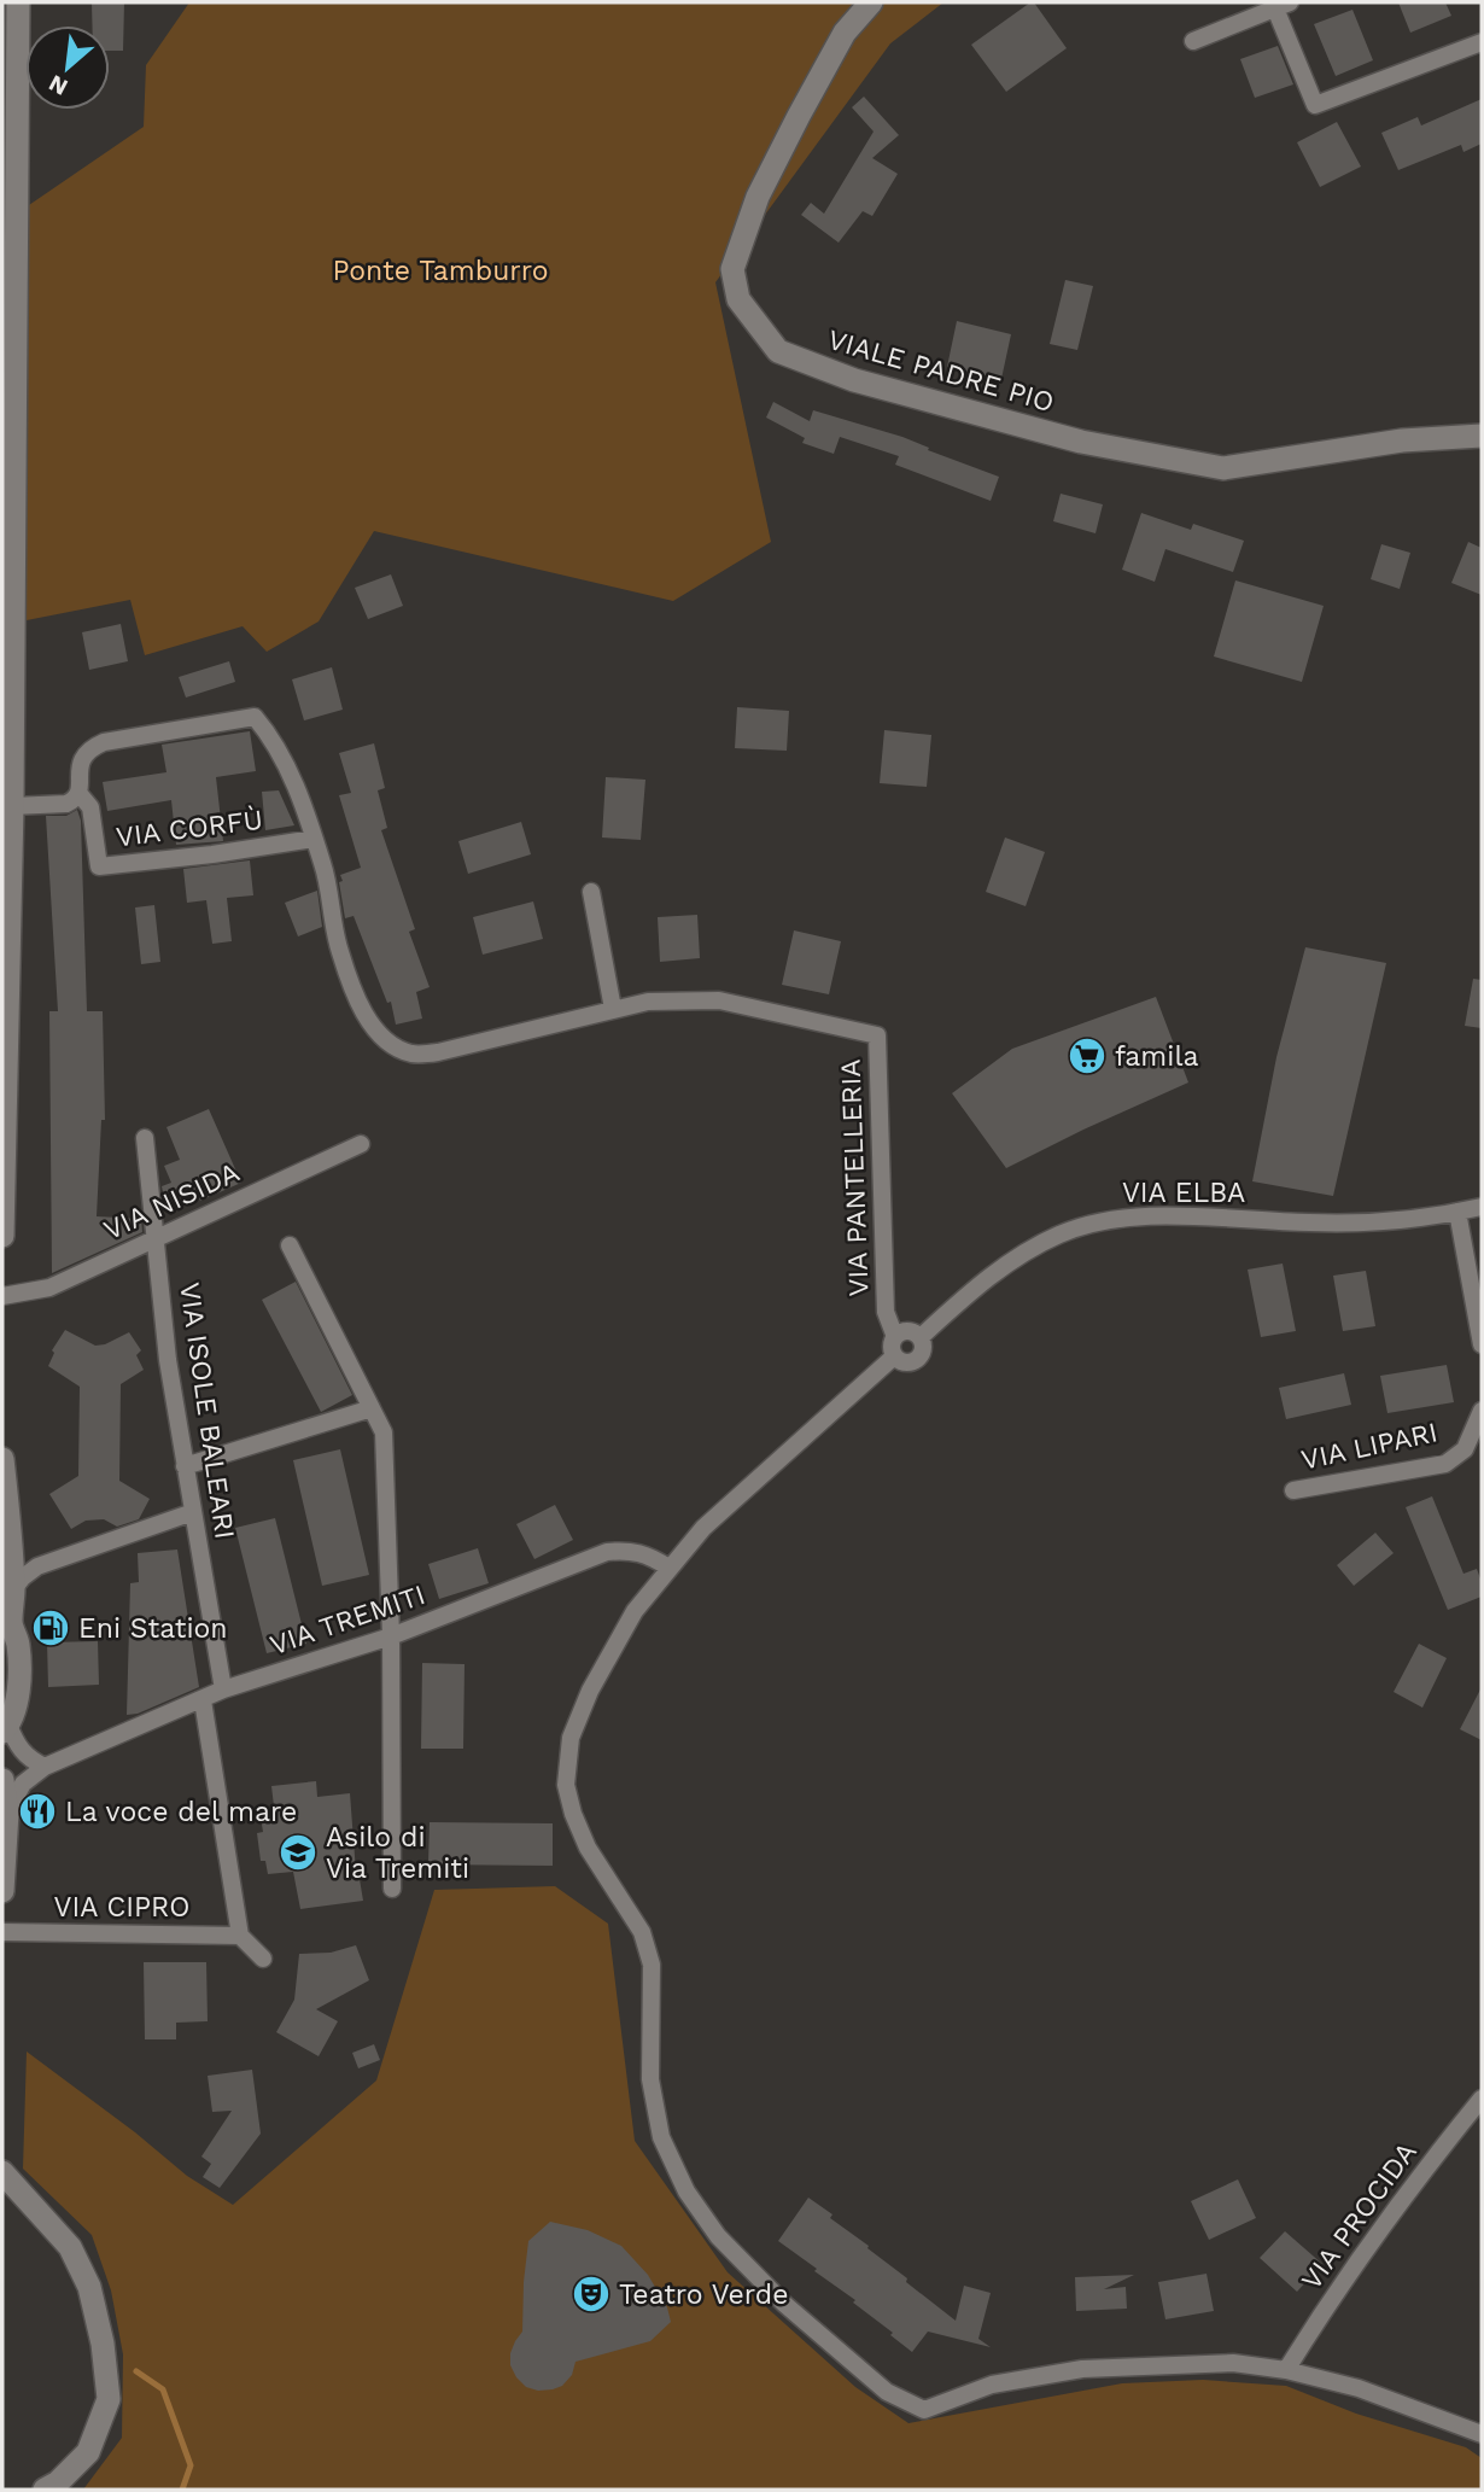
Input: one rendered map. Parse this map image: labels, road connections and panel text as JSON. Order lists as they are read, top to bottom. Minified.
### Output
{"streets":{"main road":["VIALE PADRE PIO"],"street":["VIA CORFÙ","VIA PANTELLERIA","VIA ELBA","VIA NISIDA","VIA ISOLE BALEARI","VIA LIPARI","VIA TREMITI","VIA CIPRO","VIA PROCIDA"]},"crossings":[["VIA CORFÙ","VIA PANTELLERIA"],["VIA PANTELLERIA","VIA ELBA"],["VIA ELBA","VIA TREMITI"],["VIA ELBA","VIA PROCIDA"],["VIA NISIDA","VIA ISOLE BALEARI"],["VIA ISOLE BALEARI","VIA TREMITI"]],"parks":["Ponte Tamburro"],"places":{"supermarket":["famila"],"fuel station":["Eni Station"],"restaurant":["La voce del mare"],"school or university":["Asilo di Via Tremiti"],"theatre":["Teatro Verde"]},"north":"bottom left"}
